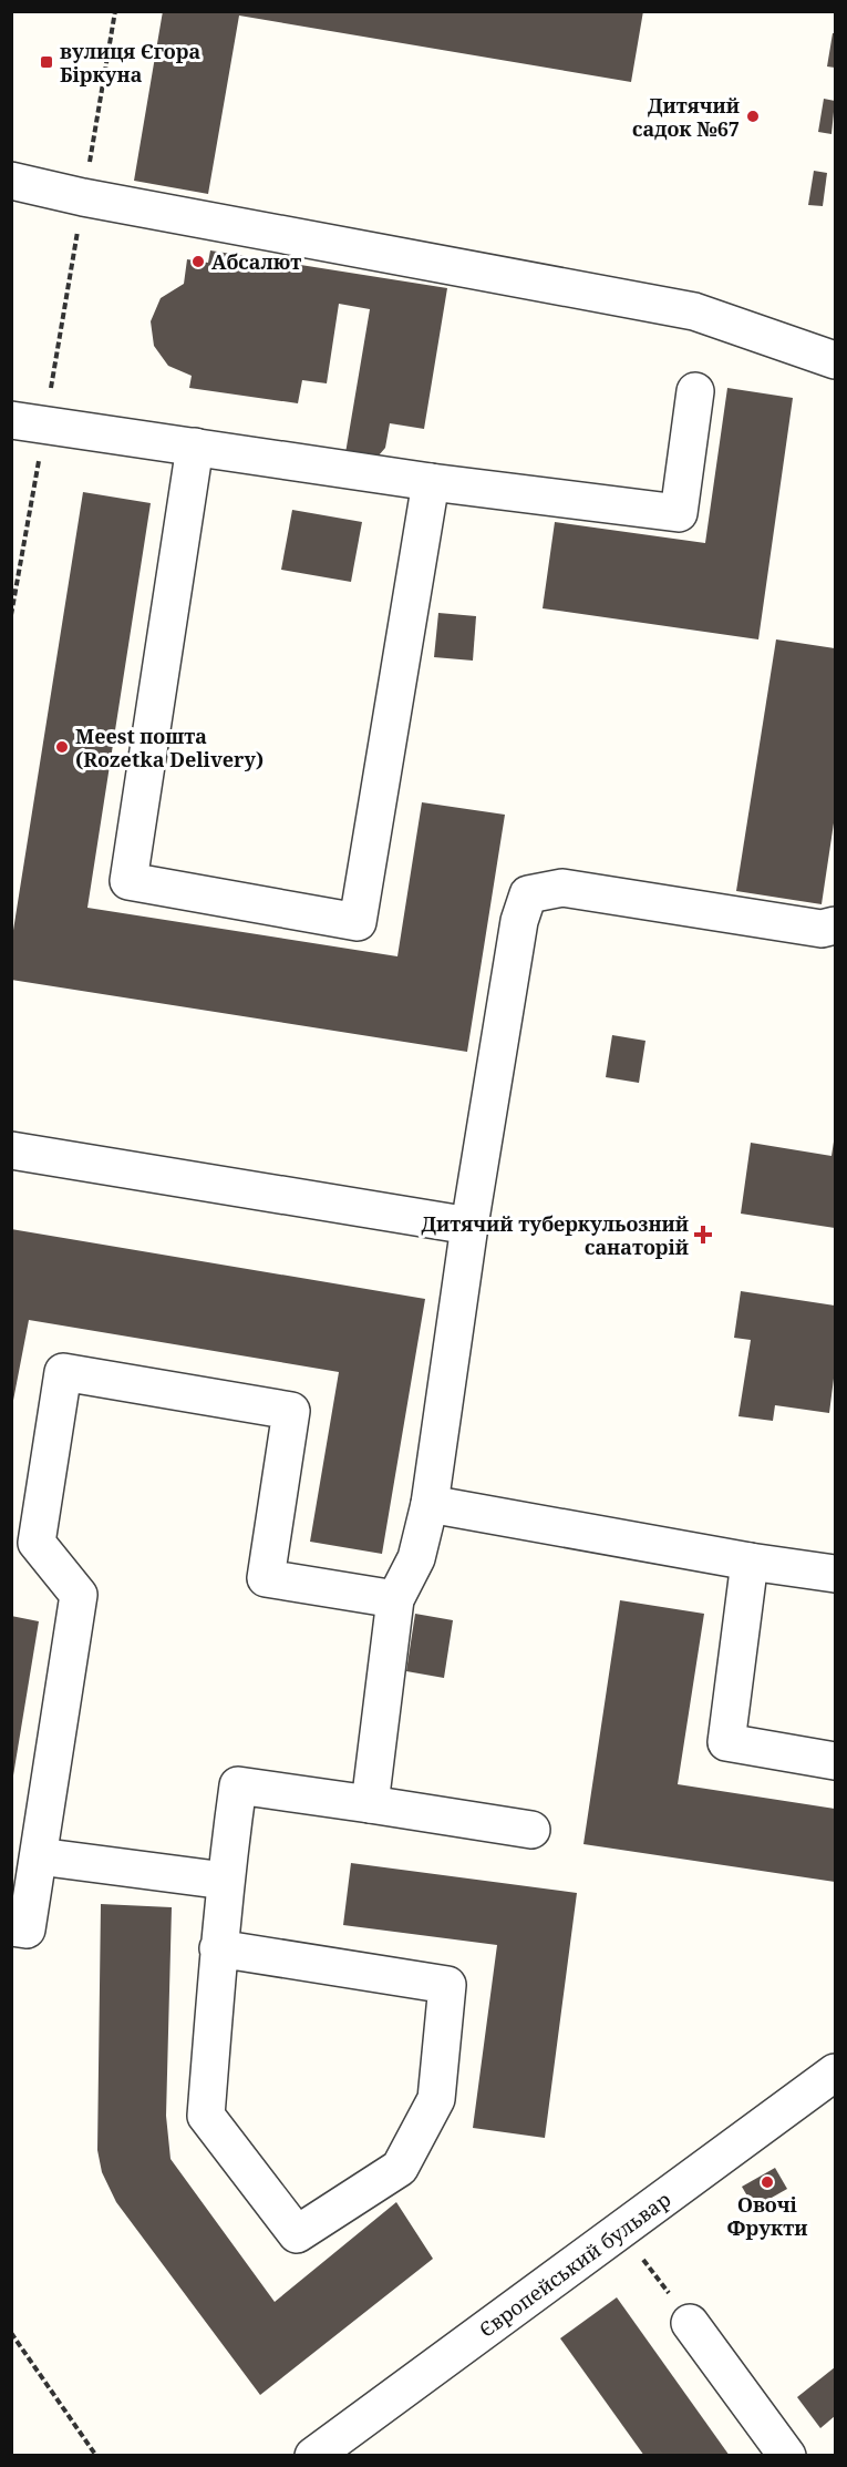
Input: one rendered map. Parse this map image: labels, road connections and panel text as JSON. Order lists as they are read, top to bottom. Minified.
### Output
{"streets":{"street":["Європейський бульвар"]},"places":{"transit":["вулиця Єгора Біркуна"],"other":["Дитячий садок №67","Абсалют","Meest пошта (Rozetka Delivery)","Овочі Фрукти"],"health":["Дитячий туберкульозний санаторій"]}}
